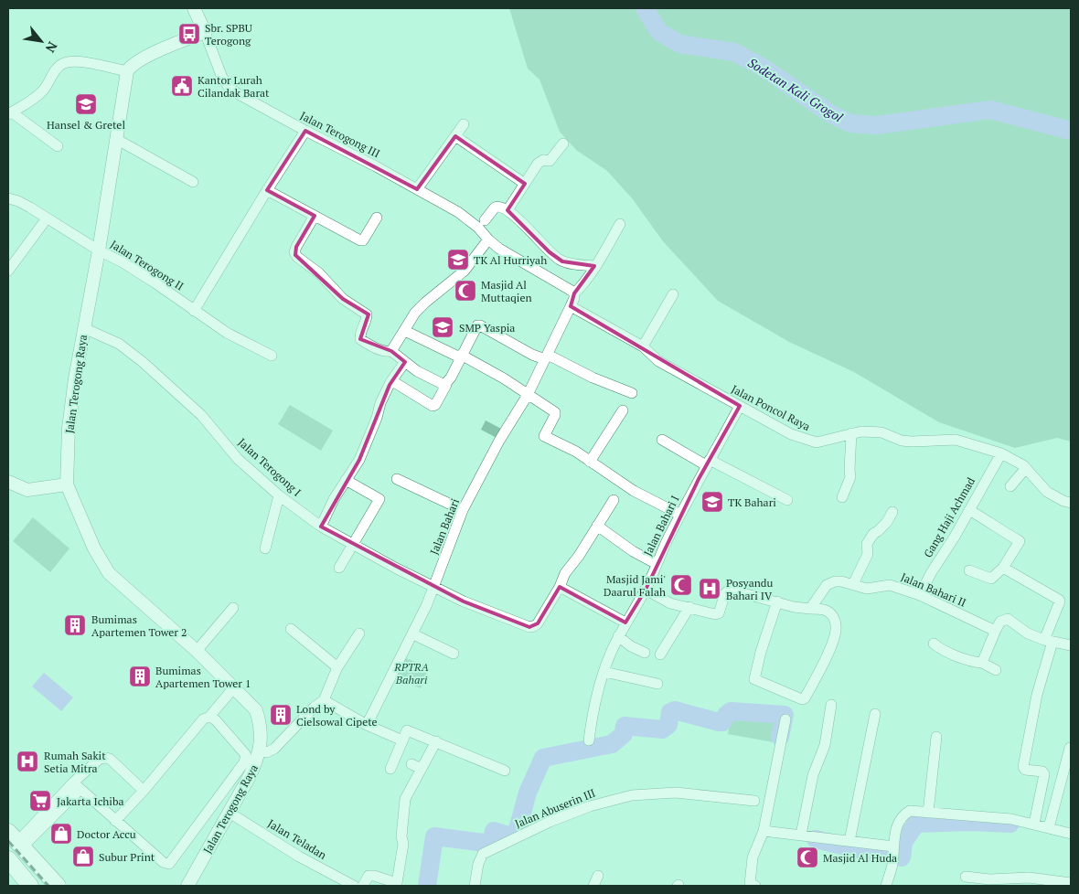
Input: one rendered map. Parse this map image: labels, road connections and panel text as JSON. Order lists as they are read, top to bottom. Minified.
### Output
{"streets":{"street":["Jalan Terogong III","Jalan Terogong II","Jalan Terogong Raya","Jalan Poncol Raya","Jalan Terogong I","Gang Haji Achmad","Jalan Bahari I","Jalan Bahari","Jalan Bahari II","Jalan Abuserin III","Jalan Teladan"]},"crossings":[["Jalan Terogong III","Jalan Bahari"],["Jalan Terogong II","Jalan Terogong Raya"],["Jalan Terogong Raya","Jalan Terogong I"],["Jalan Terogong Raya","Jalan Teladan"],["Jalan Poncol Raya","Gang Haji Achmad"],["Jalan Poncol Raya","Jalan Bahari I"],["Jalan Poncol Raya","Jalan Bahari"],["Jalan Terogong I","Jalan Bahari"],["Gang Haji Achmad","Jalan Bahari II"]],"water":["Sodetan Kali Grogol"],"parks":["RPTRA Bahari"],"places":{"bus stop":["Sbr. SPBU Terogong"],"public building":["Kantor Lurah Cilandak Barat"],"school or university":["Hansel & Gretel","TK Al Hurriyah","SMP Yaspia","TK Bahari"],"mosque":["Masjid Al Muttaqien","Masjid Jami' Daarul Falah","Masjid Al Huda"],"hospital":["Posyandu Bahari IV","Rumah Sakit Setia Mitra"],"building":["Bumimas Apartemen Tower 2","Bumimas Apartemen Tower 1","Lond by Cielsowal Cipete"],"supermarket":["Jakarta Ichiba"],"shop":["Doctor Accu","Subur Print"]},"north":"bottom right"}
